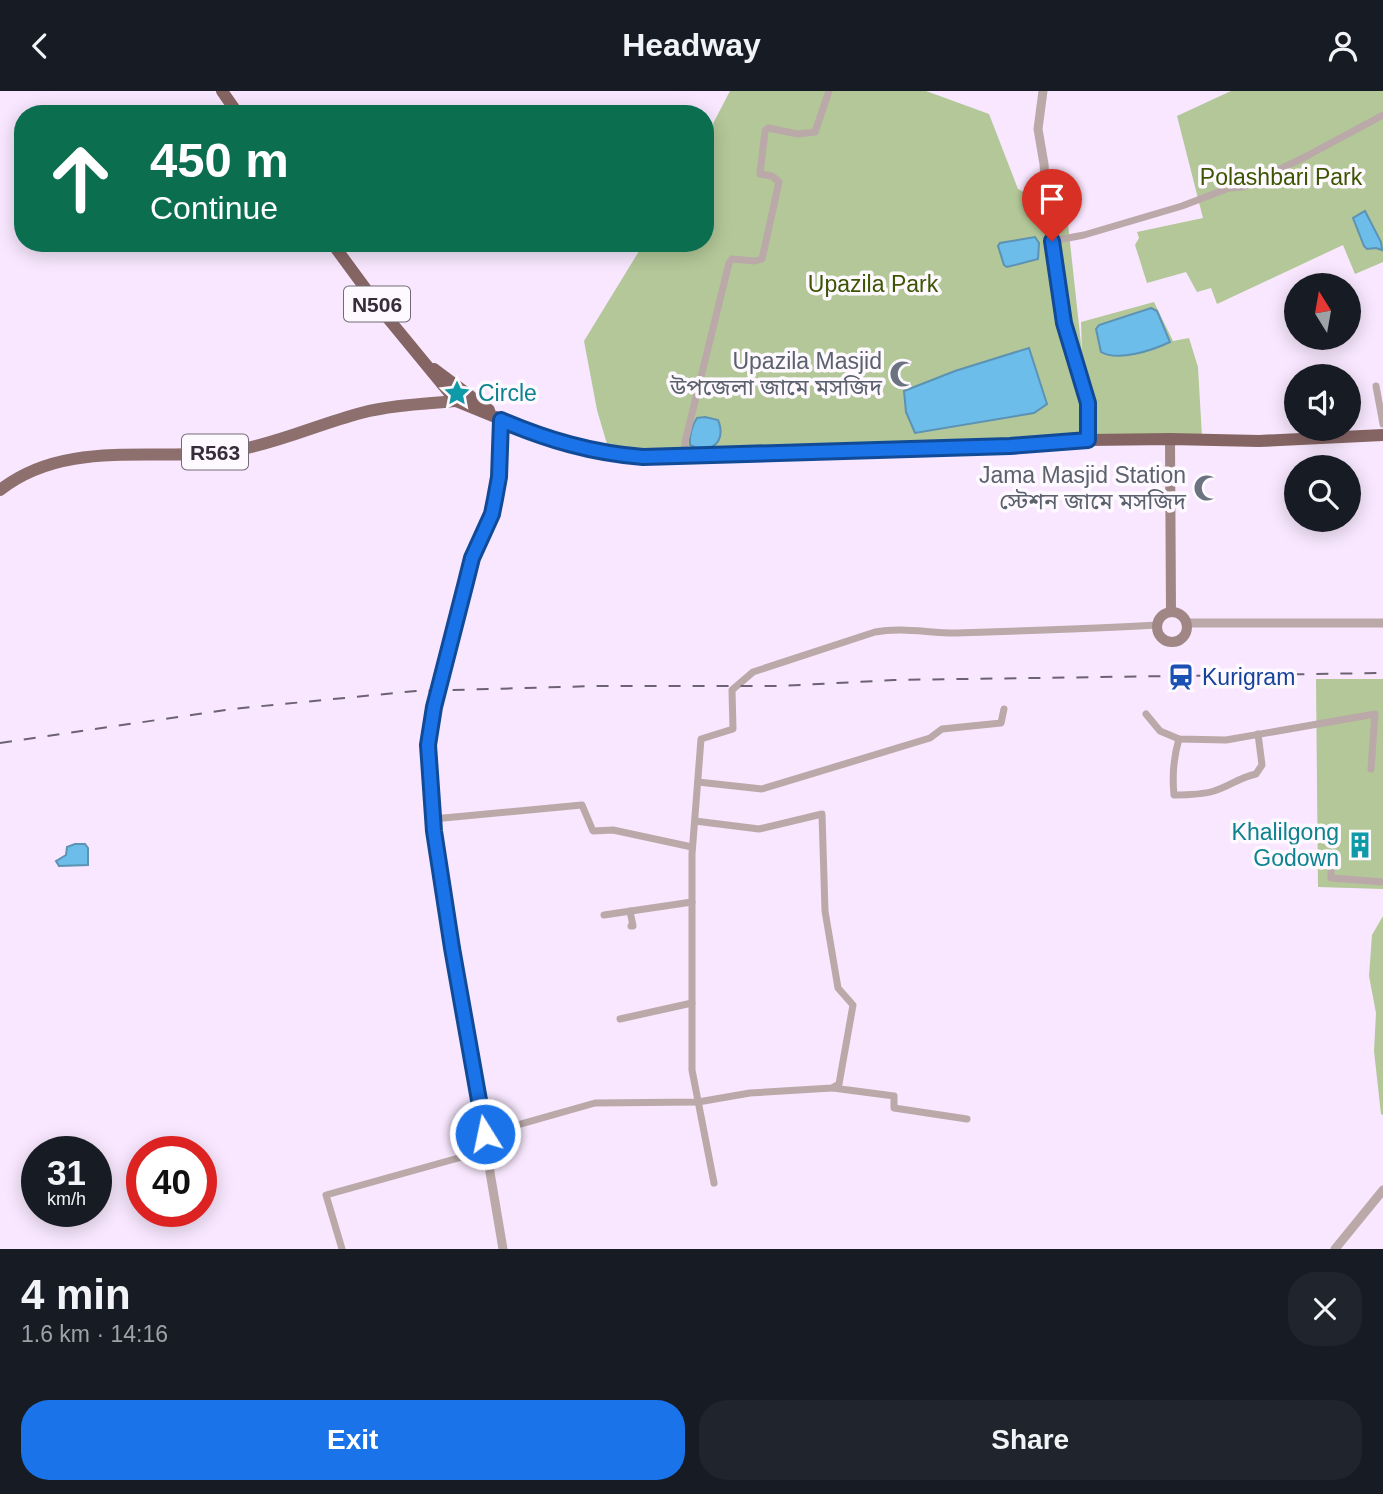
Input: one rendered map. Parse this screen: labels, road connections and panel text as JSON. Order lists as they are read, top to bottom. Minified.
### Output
{"streets":{"highway":["N506"],"main road":["R563"]},"crossings":[["N506","R563"]],"parks":["Polashbari Park","Upazila Park"],"places":{"mosque":["Upazila Masjid উপজেলা জামে মসজিদ","Jama Masjid Station স্টেশন জামে মসজিদ"],"place":["Circle"],"station":["Kurigram"],"building":["Khalilgong Godown"]},"north":"top","page":{"header":"Headway","turn":["450 m","Continue"],"speed":"31 km/h","limit":"40","heading":["4 min","1.6 km · 14:16"],"buttons":["Exit","Share"]}}
